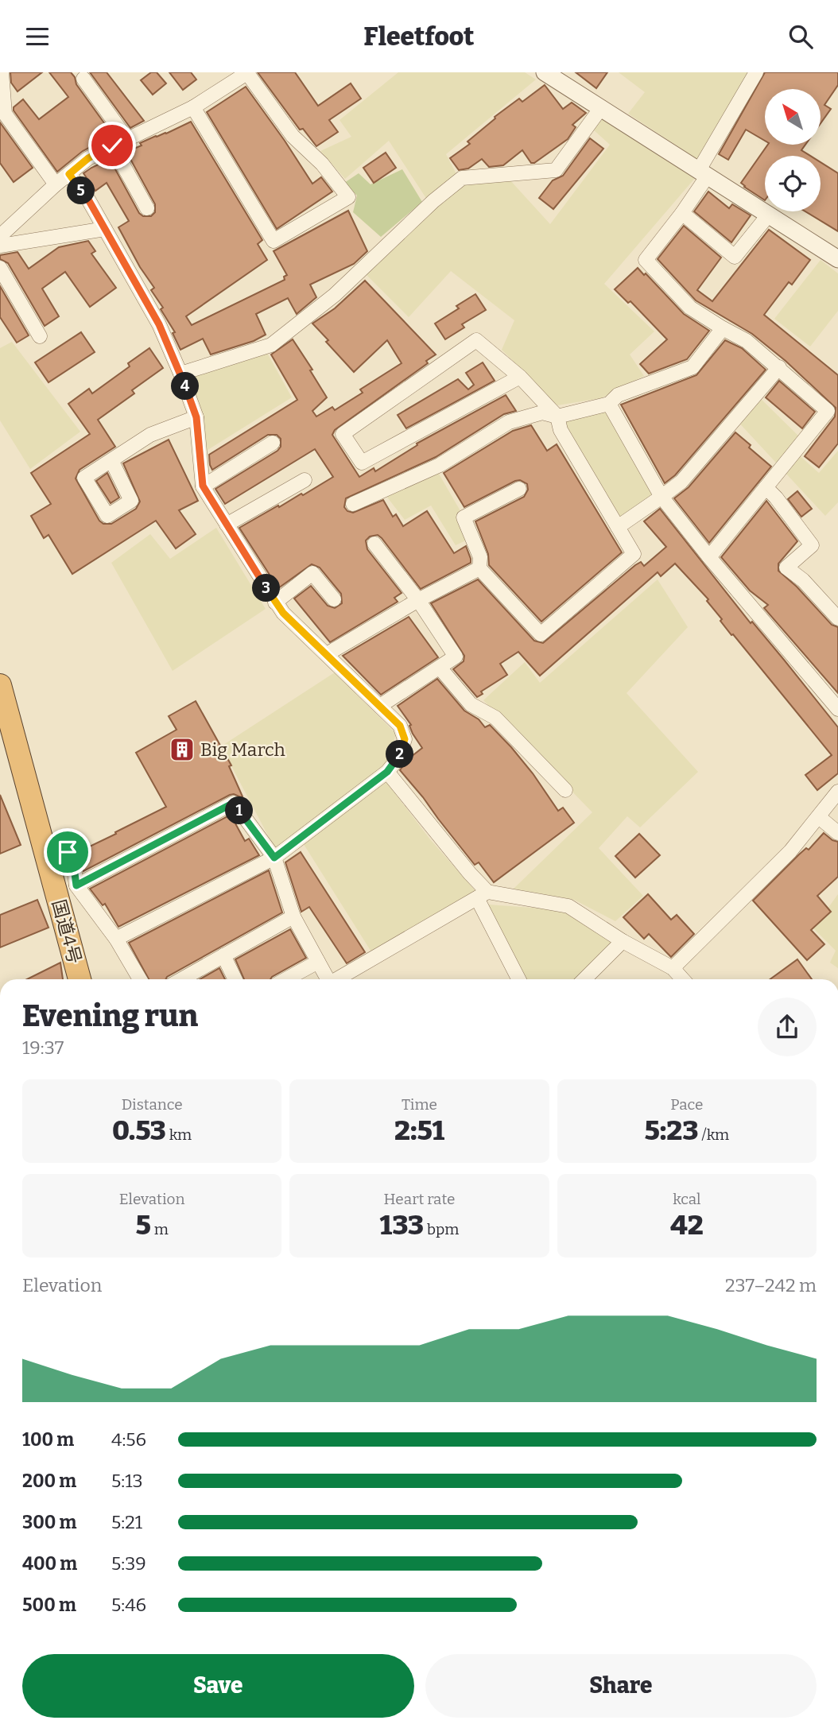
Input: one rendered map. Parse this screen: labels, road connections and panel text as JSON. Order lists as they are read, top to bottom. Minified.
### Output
{"streets":{"highway":["国道4号"]},"places":{"building":["Big March"]},"north":"top left","page":{"header":"Fleetfoot","pins":["5","4","3","2","1"],"heading":["Evening run","19:37"],"stats":[["Distance","0.53 km"],["Time","2:51"],["Pace","5:23 /km"],["Elevation","5 m"],["Heart rate","133 bpm"],["kcal","42"]],"chart":["Elevation","237–242 m"],"list":[{"name":"100 m","note":"4:56"},{"name":"200 m","note":"5:13"},{"name":"300 m","note":"5:21"},{"name":"400 m","note":"5:39"},{"name":"500 m","note":"5:46"}],"buttons":["Save","Share"]}}
